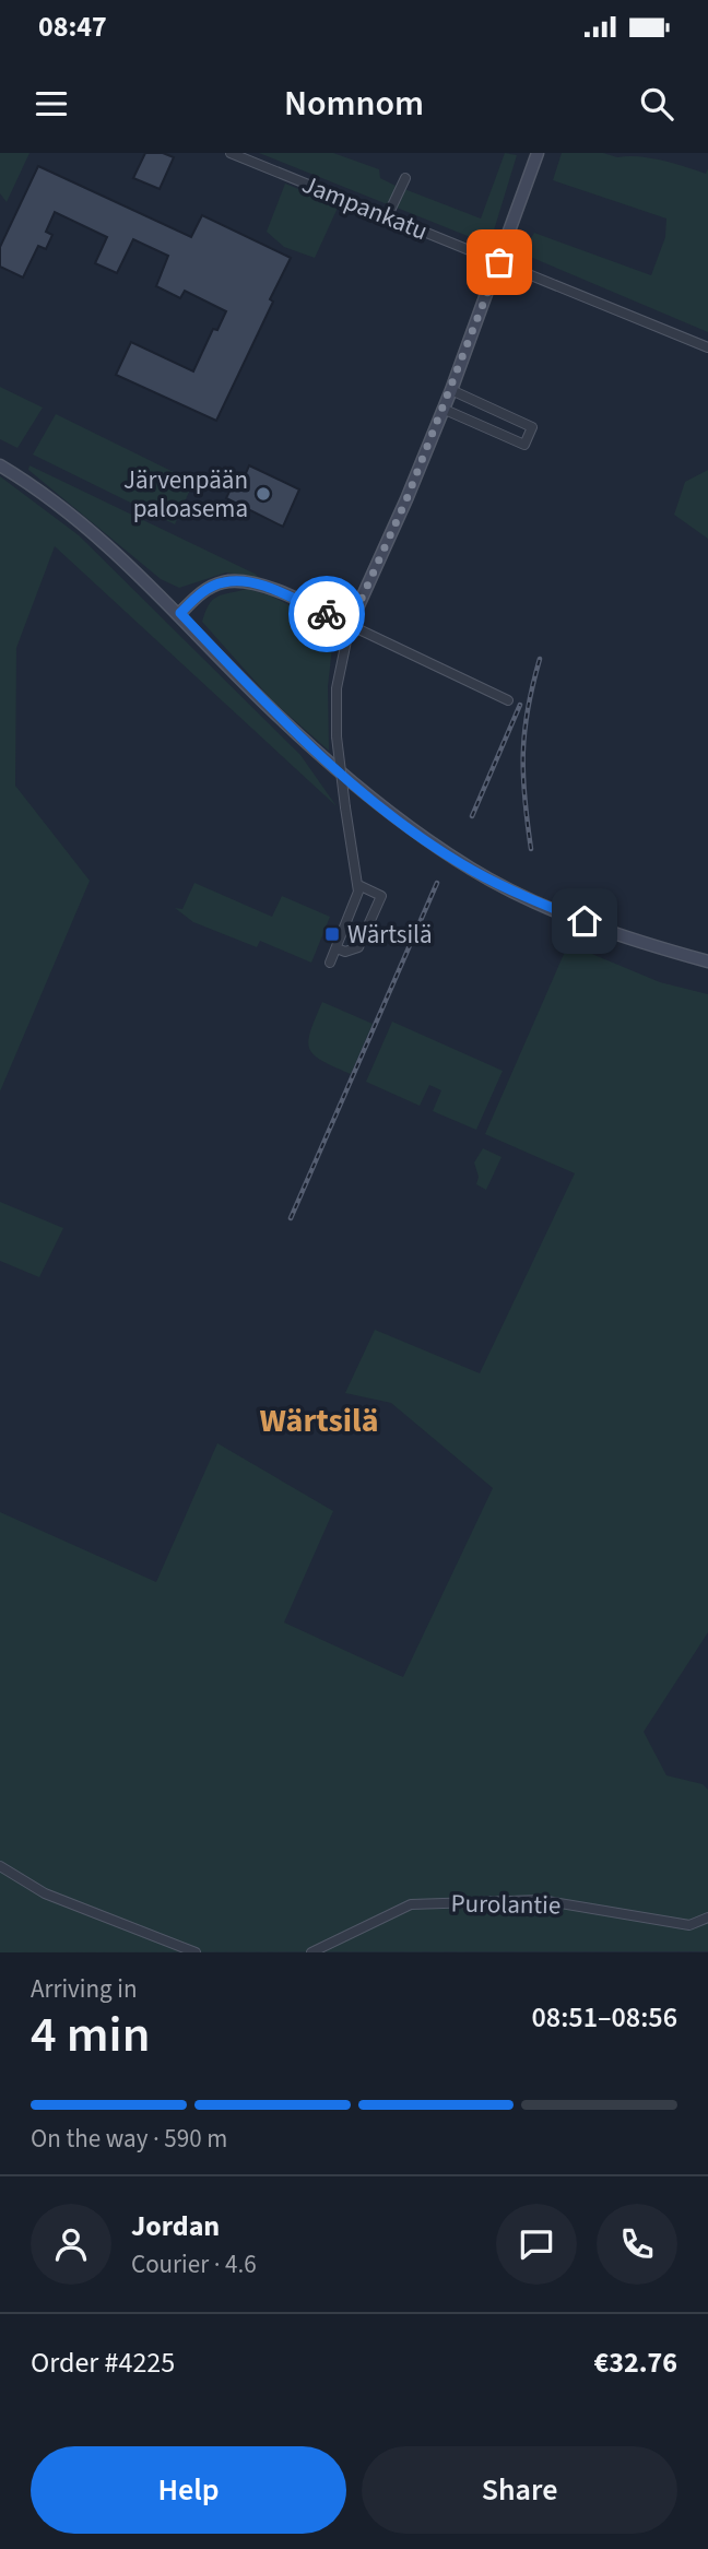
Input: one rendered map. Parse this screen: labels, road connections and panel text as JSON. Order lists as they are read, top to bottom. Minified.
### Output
{"streets":{"street":["Jampankatu","Purolantie"]},"districts":["Wärtsilä"],"places":{"other":["Järvenpään paloasema"],"transit":["Wärtsilä"]},"page":{"status":"08:47","header":"Nomnom","heading":["4 min","Arriving in","08:51–08:56"],"panel":["Jordan","Courier · 4.6","Order #4225","€32.76"],"bar":"On the way · 590 m","buttons":["Help","Share"]}}
